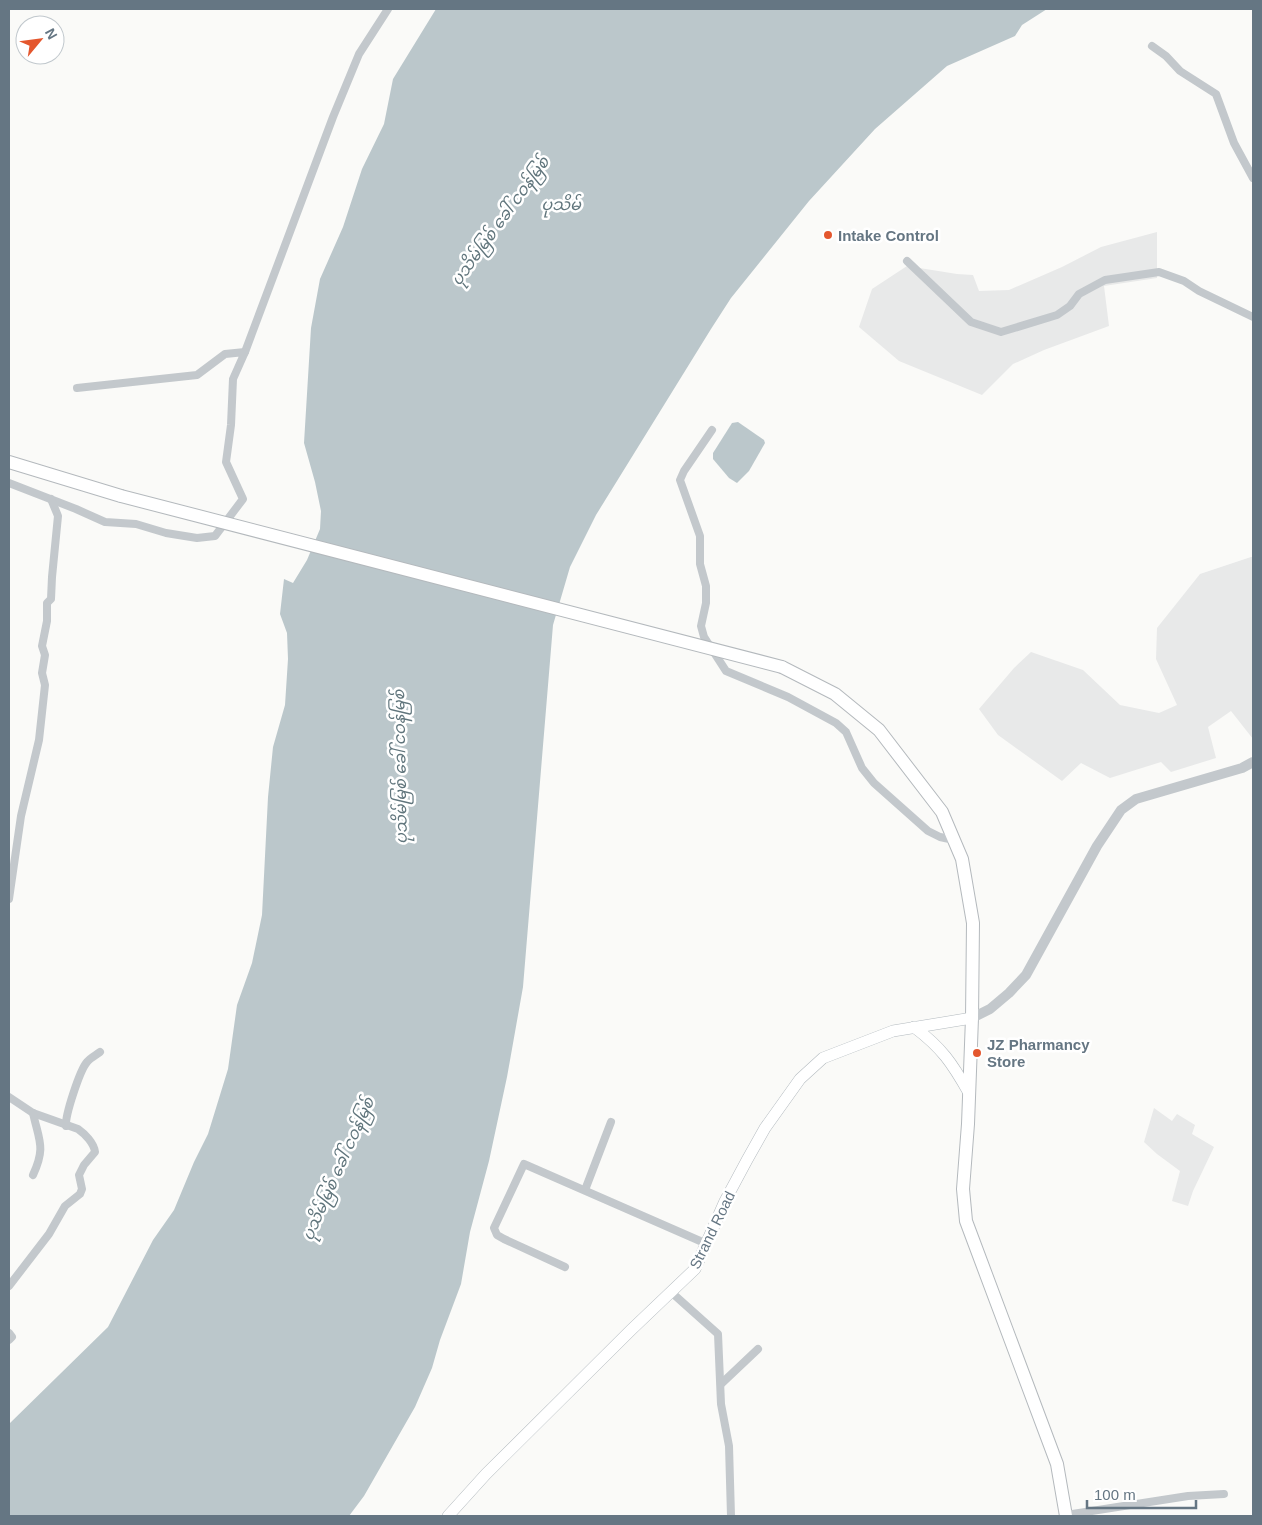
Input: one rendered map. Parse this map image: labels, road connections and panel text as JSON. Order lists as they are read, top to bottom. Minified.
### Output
{"streets":{"main road":["Strand Road"]},"water":["ပုသိမ်","ပုသိမ်မြစ် ခေါ် ငဝန်မြစ်"],"places":["Intake Control","JZ Pharmancy Store"],"scale_bar":"100 m","north":"top right"}
